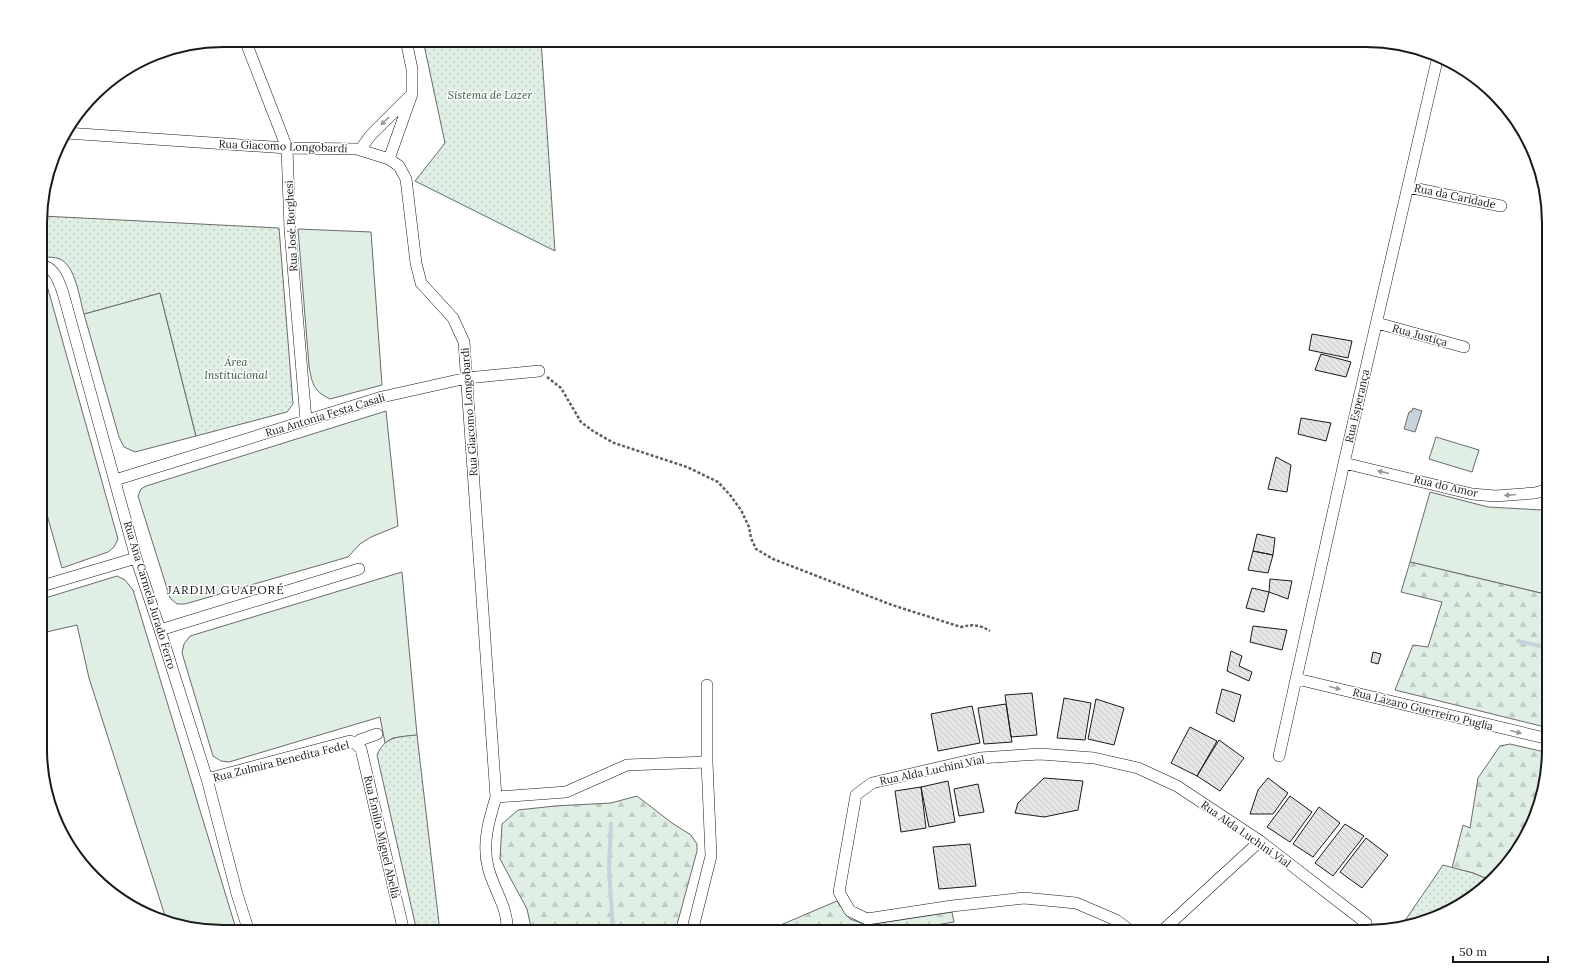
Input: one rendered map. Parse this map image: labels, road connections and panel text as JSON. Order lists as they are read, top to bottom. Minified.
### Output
{"streets":{"street":["Rua Giacomo Longobardi","Rua da Caridade","Rua José Borghesi","Rua Justiça","Rua Esperança","Rua Antonia Festa Casali","Rua do Amor","Rua Ana Carmela Jurado Ferro","Rua Lázaro Guerreiro Puglia","Rua Zulmira Benedita Fedel","Rua Alda Luchini Vial","Rua Emílio Miguel Abellá"]},"crossings":[["Rua Giacomo Longobardi","Rua José Borghesi"],["Rua Giacomo Longobardi","Rua Antonia Festa Casali"],["Rua da Caridade","Rua Esperança"],["Rua José Borghesi","Rua Antonia Festa Casali"],["Rua Justiça","Rua Esperança"],["Rua Esperança","Rua do Amor"],["Rua Esperança","Rua Lázaro Guerreiro Puglia"],["Rua Antonia Festa Casali","Rua Ana Carmela Jurado Ferro"],["Rua Ana Carmela Jurado Ferro","Rua Zulmira Benedita Fedel"],["Rua Zulmira Benedita Fedel","Rua Emílio Miguel Abellá"]],"one_way":["Rua do Amor","Rua Lázaro Guerreiro Puglia"],"districts":["JARDIM GUAPORÉ"],"parks":["Sistema de Lazer","Área Institucional"],"scale_bar":"50 m"}
